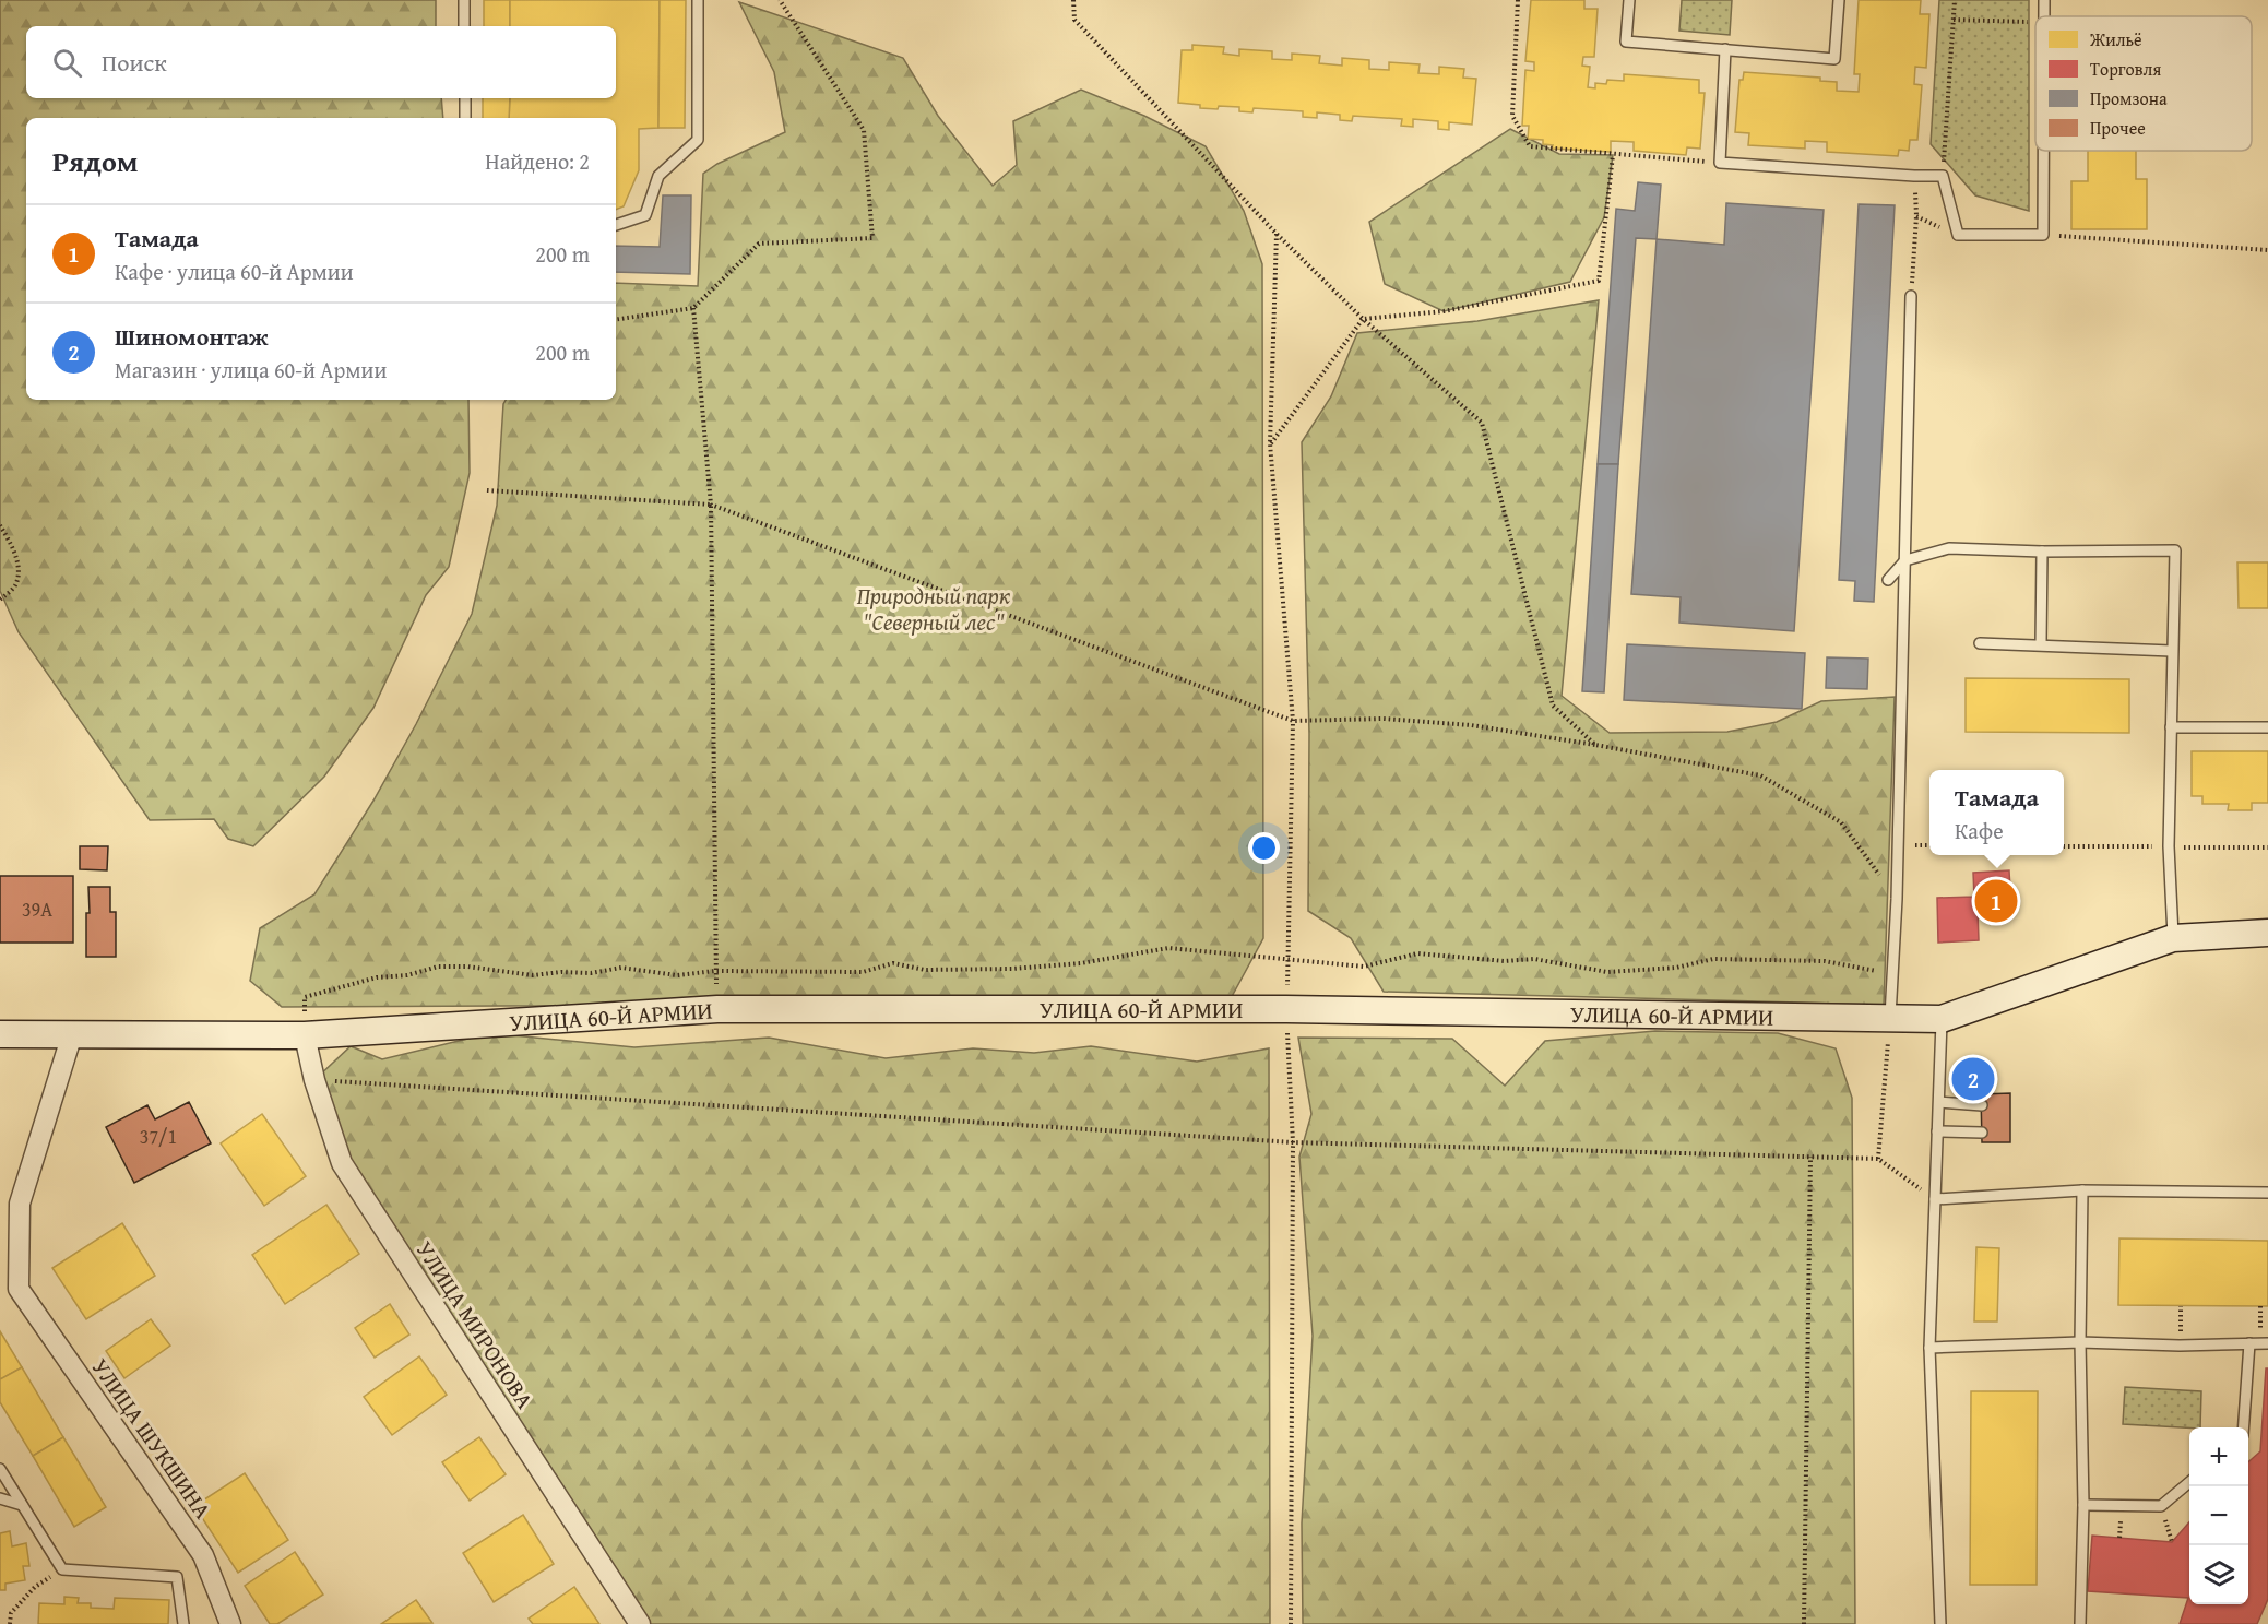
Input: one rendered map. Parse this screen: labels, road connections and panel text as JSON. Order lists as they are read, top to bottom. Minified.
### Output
{"streets":{"street":["УЛИЦА 60-Й АРМИИ","УЛИЦА МИРОНОВА","УЛИЦА ШУКШИНА"]},"crossings":[["УЛИЦА 60-Й АРМИИ","УЛИЦА МИРОНОВА"],["УЛИЦА 60-Й АРМИИ","УЛИЦА ШУКШИНА"]],"parks":["Природный парк \"Северный лес\""],"house_numbers":["39А","37/1"],"legend":["Жильё","Торговля","Промзона","Прочее"],"page":{"search":"Поиск","heading":["Рядом","Найдено: 2"],"list":[{"mark":"1","name":"Тамада","note":"Кафе · улица 60-й Армии","value":"200 m"},{"mark":"2","name":"Шиномонтаж","note":"Магазин · улица 60-й Армии","value":"200 m"}],"popup":["Тамада","Кафе"],"pins":["1","2"],"map_buttons":["+","−"]}}
